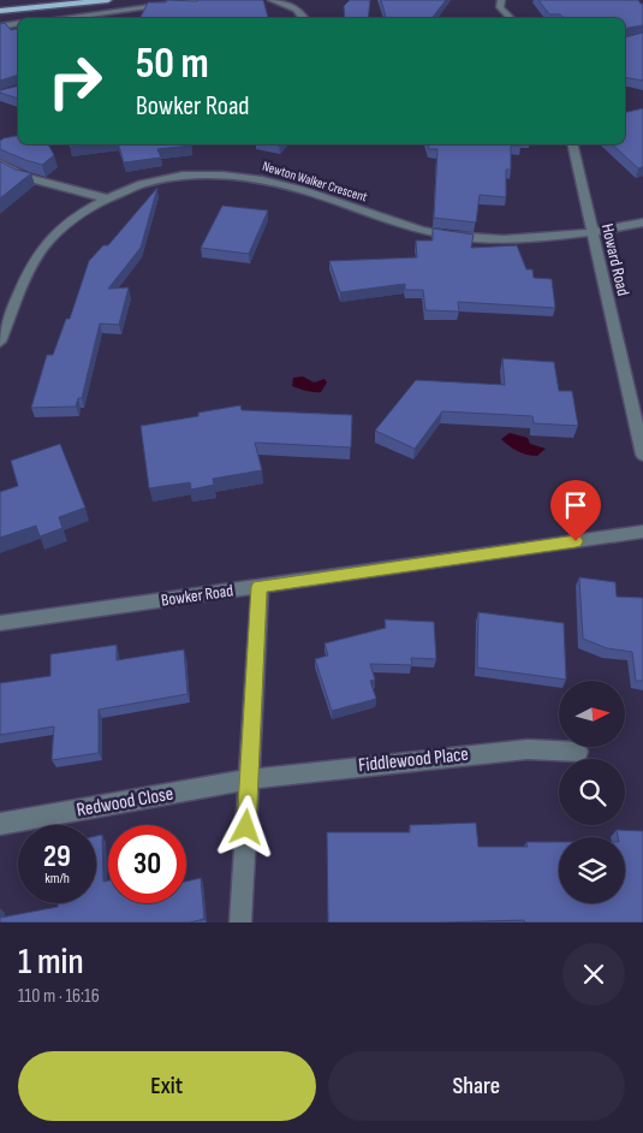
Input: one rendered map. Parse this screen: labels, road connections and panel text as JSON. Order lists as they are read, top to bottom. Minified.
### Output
{"streets":{"street":["Newton Walker Crescent","Howard Road","Bowker Road","Fiddlewood Place","Redwood Close"]},"crossings":[["Newton Walker Crescent","Howard Road"],["Fiddlewood Place","Redwood Close"]],"north":"right","page":{"turn":["50 m","Bowker Road"],"speed":"29 km/h","limit":"30","heading":["1 min","110 m · 16:16"],"buttons":["Exit","Share"]}}
